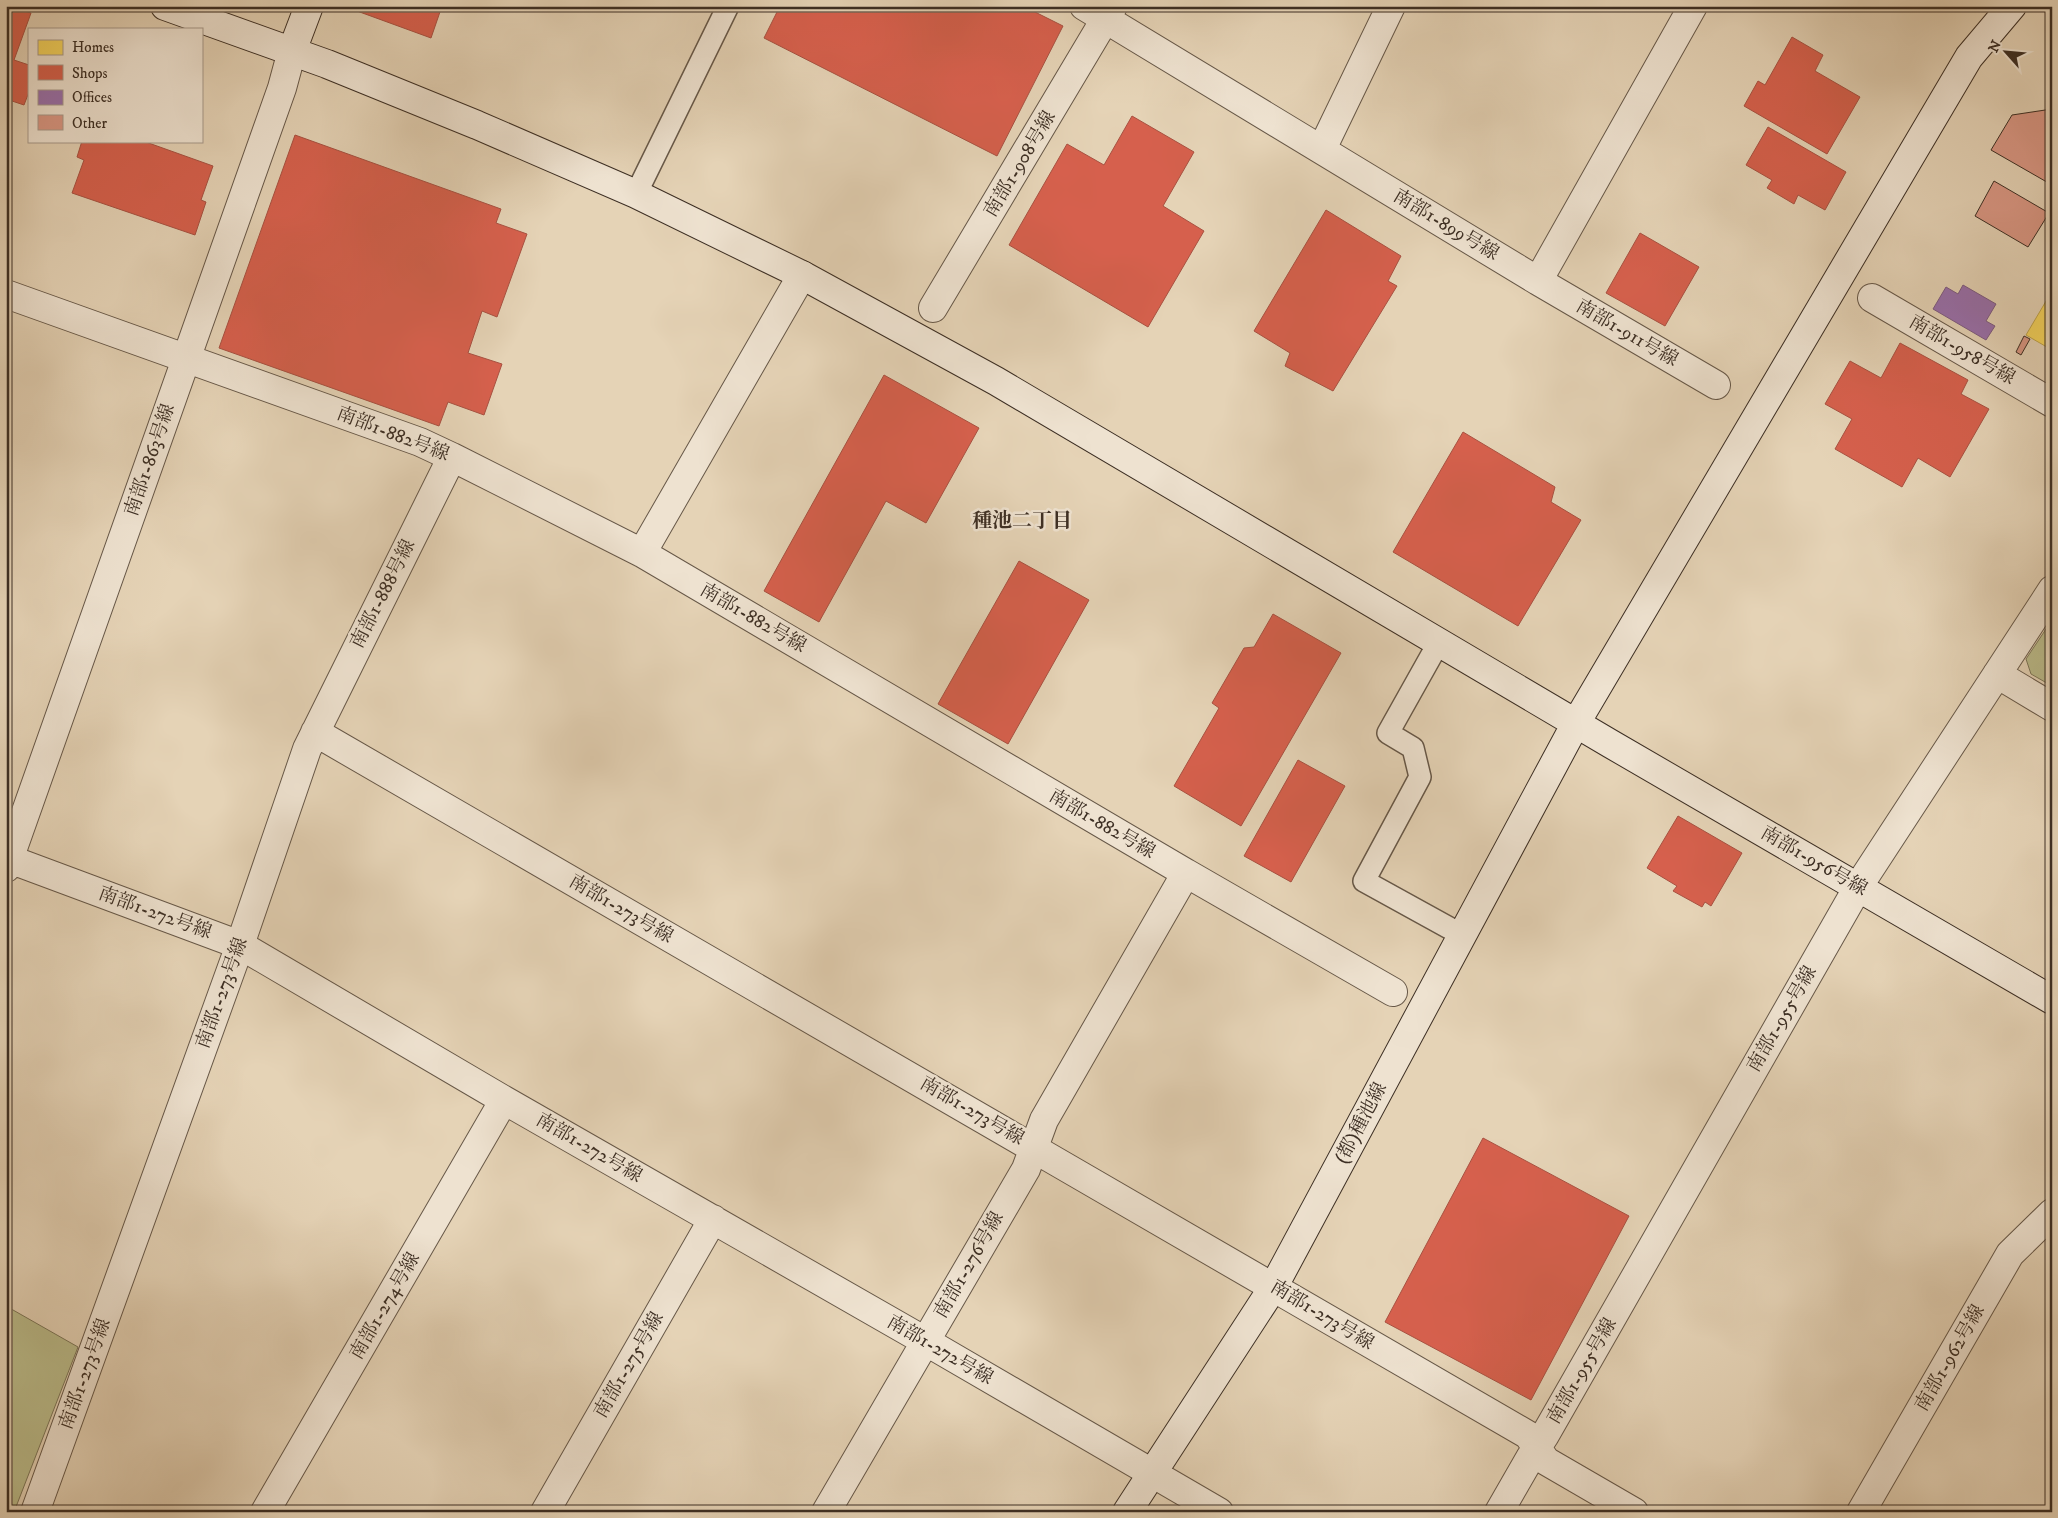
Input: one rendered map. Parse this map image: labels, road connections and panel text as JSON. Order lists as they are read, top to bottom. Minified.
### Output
{"streets":{"street":["南部1-908号線","南部1-899号線","南部1-911号線","南部1-958号線","南部1-882号線","南部1-863号線","南部1-888号線","南部1-956号線","南部1-273号線","南部1-272号線","南部1-955号線","(都)種池線","南部1-276号線","南部1-274号線","南部1-962号線","南部1-275号線"]},"crossings":[["南部1-908号線","南部1-899号線"],["南部1-899号線","南部1-911号線"],["南部1-882号線","南部1-863号線"],["南部1-882号線","南部1-888号線"],["南部1-863号線","南部1-956号線"],["南部1-863号線","南部1-272号線"],["南部1-888号線","南部1-273号線"],["南部1-956号線","南部1-955号線"],["南部1-956号線","(都)種池線"],["南部1-273号線","南部1-272号線"],["南部1-273号線","南部1-955号線"],["南部1-273号線","(都)種池線"],["南部1-273号線","南部1-276号線"],["南部1-272号線","(都)種池線"],["南部1-272号線","南部1-276号線"],["南部1-272号線","南部1-274号線"],["南部1-272号線","南部1-275号線"]],"districts":["種池二丁目"],"legend":["Homes","Shops","Offices","Other"],"north":"top left"}
